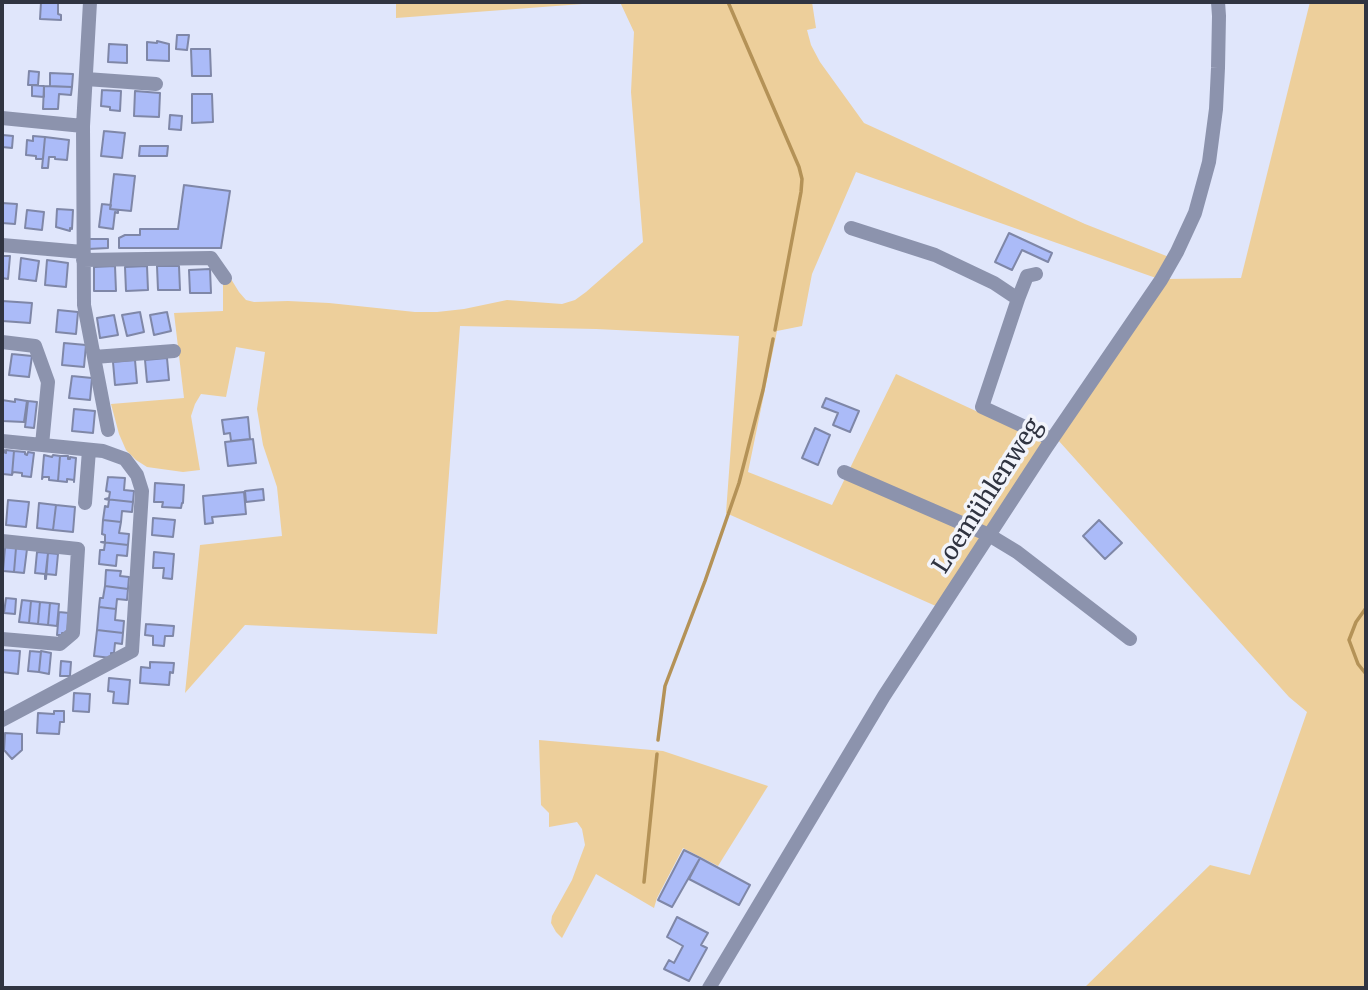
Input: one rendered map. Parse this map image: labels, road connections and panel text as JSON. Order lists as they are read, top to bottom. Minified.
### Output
{"streets":{"street":["Loemühlenweg"]}}
